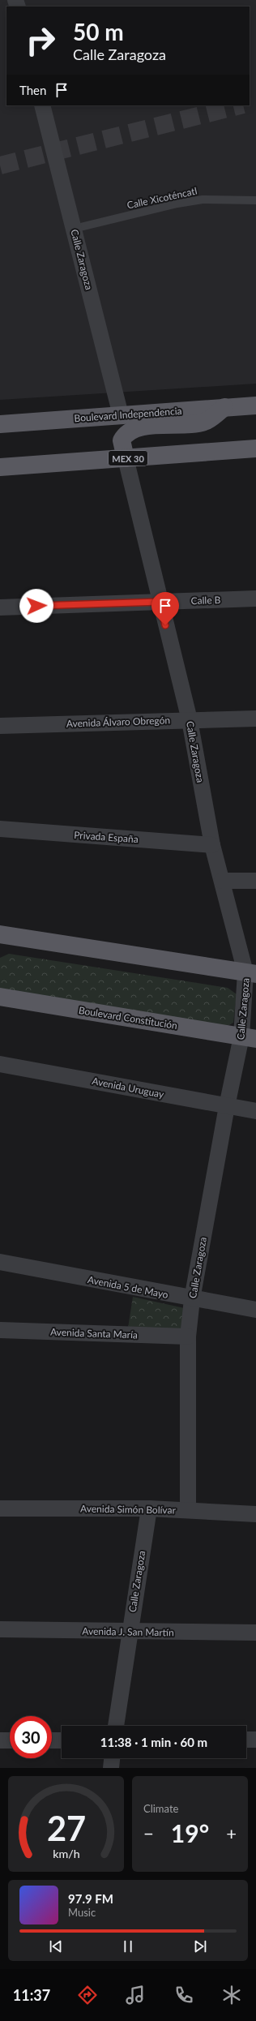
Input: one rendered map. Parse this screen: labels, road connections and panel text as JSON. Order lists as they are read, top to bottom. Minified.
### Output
{"streets":{"main road":["Boulevard Independencia","MEX 30","Boulevard Constitución"],"street":["Calle Zaragoza","Calle B","Avenida Álvaro Obregón","Privada España","Avenida Uruguay","Avenida 5 de Mayo","Avenida Santa María","Avenida Simón Bolívar","Avenida J. San Martín"],"lane":["Calle Xicoténcatl"]},"crossings":[["Calle Xicoténcatl","Calle Zaragoza"],["Calle Zaragoza","Boulevard Independencia"],["Calle Zaragoza","MEX 30"],["Calle Zaragoza","Calle B"],["Calle Zaragoza","Avenida Álvaro Obregón"],["Calle Zaragoza","Privada España"],["Calle Zaragoza","Boulevard Constitución"],["Calle Zaragoza","Avenida Uruguay"],["Calle Zaragoza","Avenida 5 de Mayo"],["Calle Zaragoza","Avenida Santa María"],["Calle Zaragoza","Avenida Simón Bolívar"],["Calle Zaragoza","Avenida J. San Martín"]],"page":{"turn":["50 m","Calle Zaragoza"],"then":"Then","limit":"30","trip":"11:38 · 1 min · 60 m","tile":"Climate","heat":["−","19°","+"],"song":["97.9 FM","Music"],"tabs":"11:37","gauge":["27","km/h"]}}
